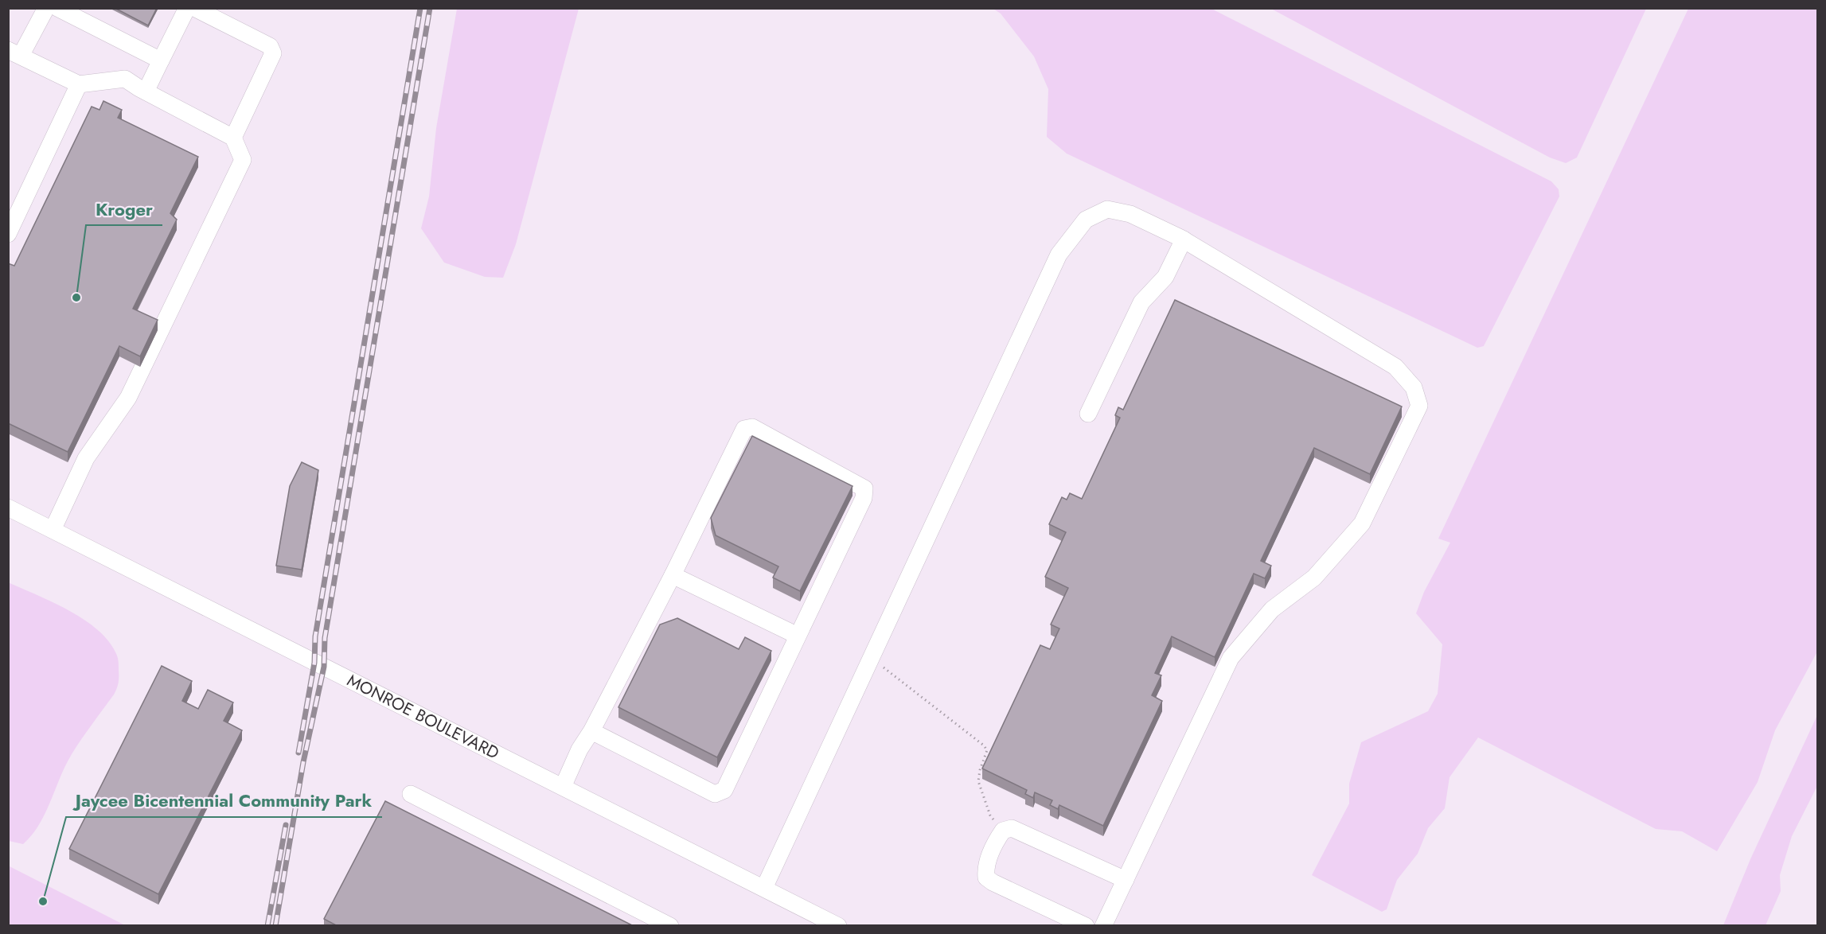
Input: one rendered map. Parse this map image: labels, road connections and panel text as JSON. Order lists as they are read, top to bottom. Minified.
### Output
{"streets":{"street":["MONROE BOULEVARD"]},"places":["Kroger","Jaycee Bicentennial Community Park"]}
